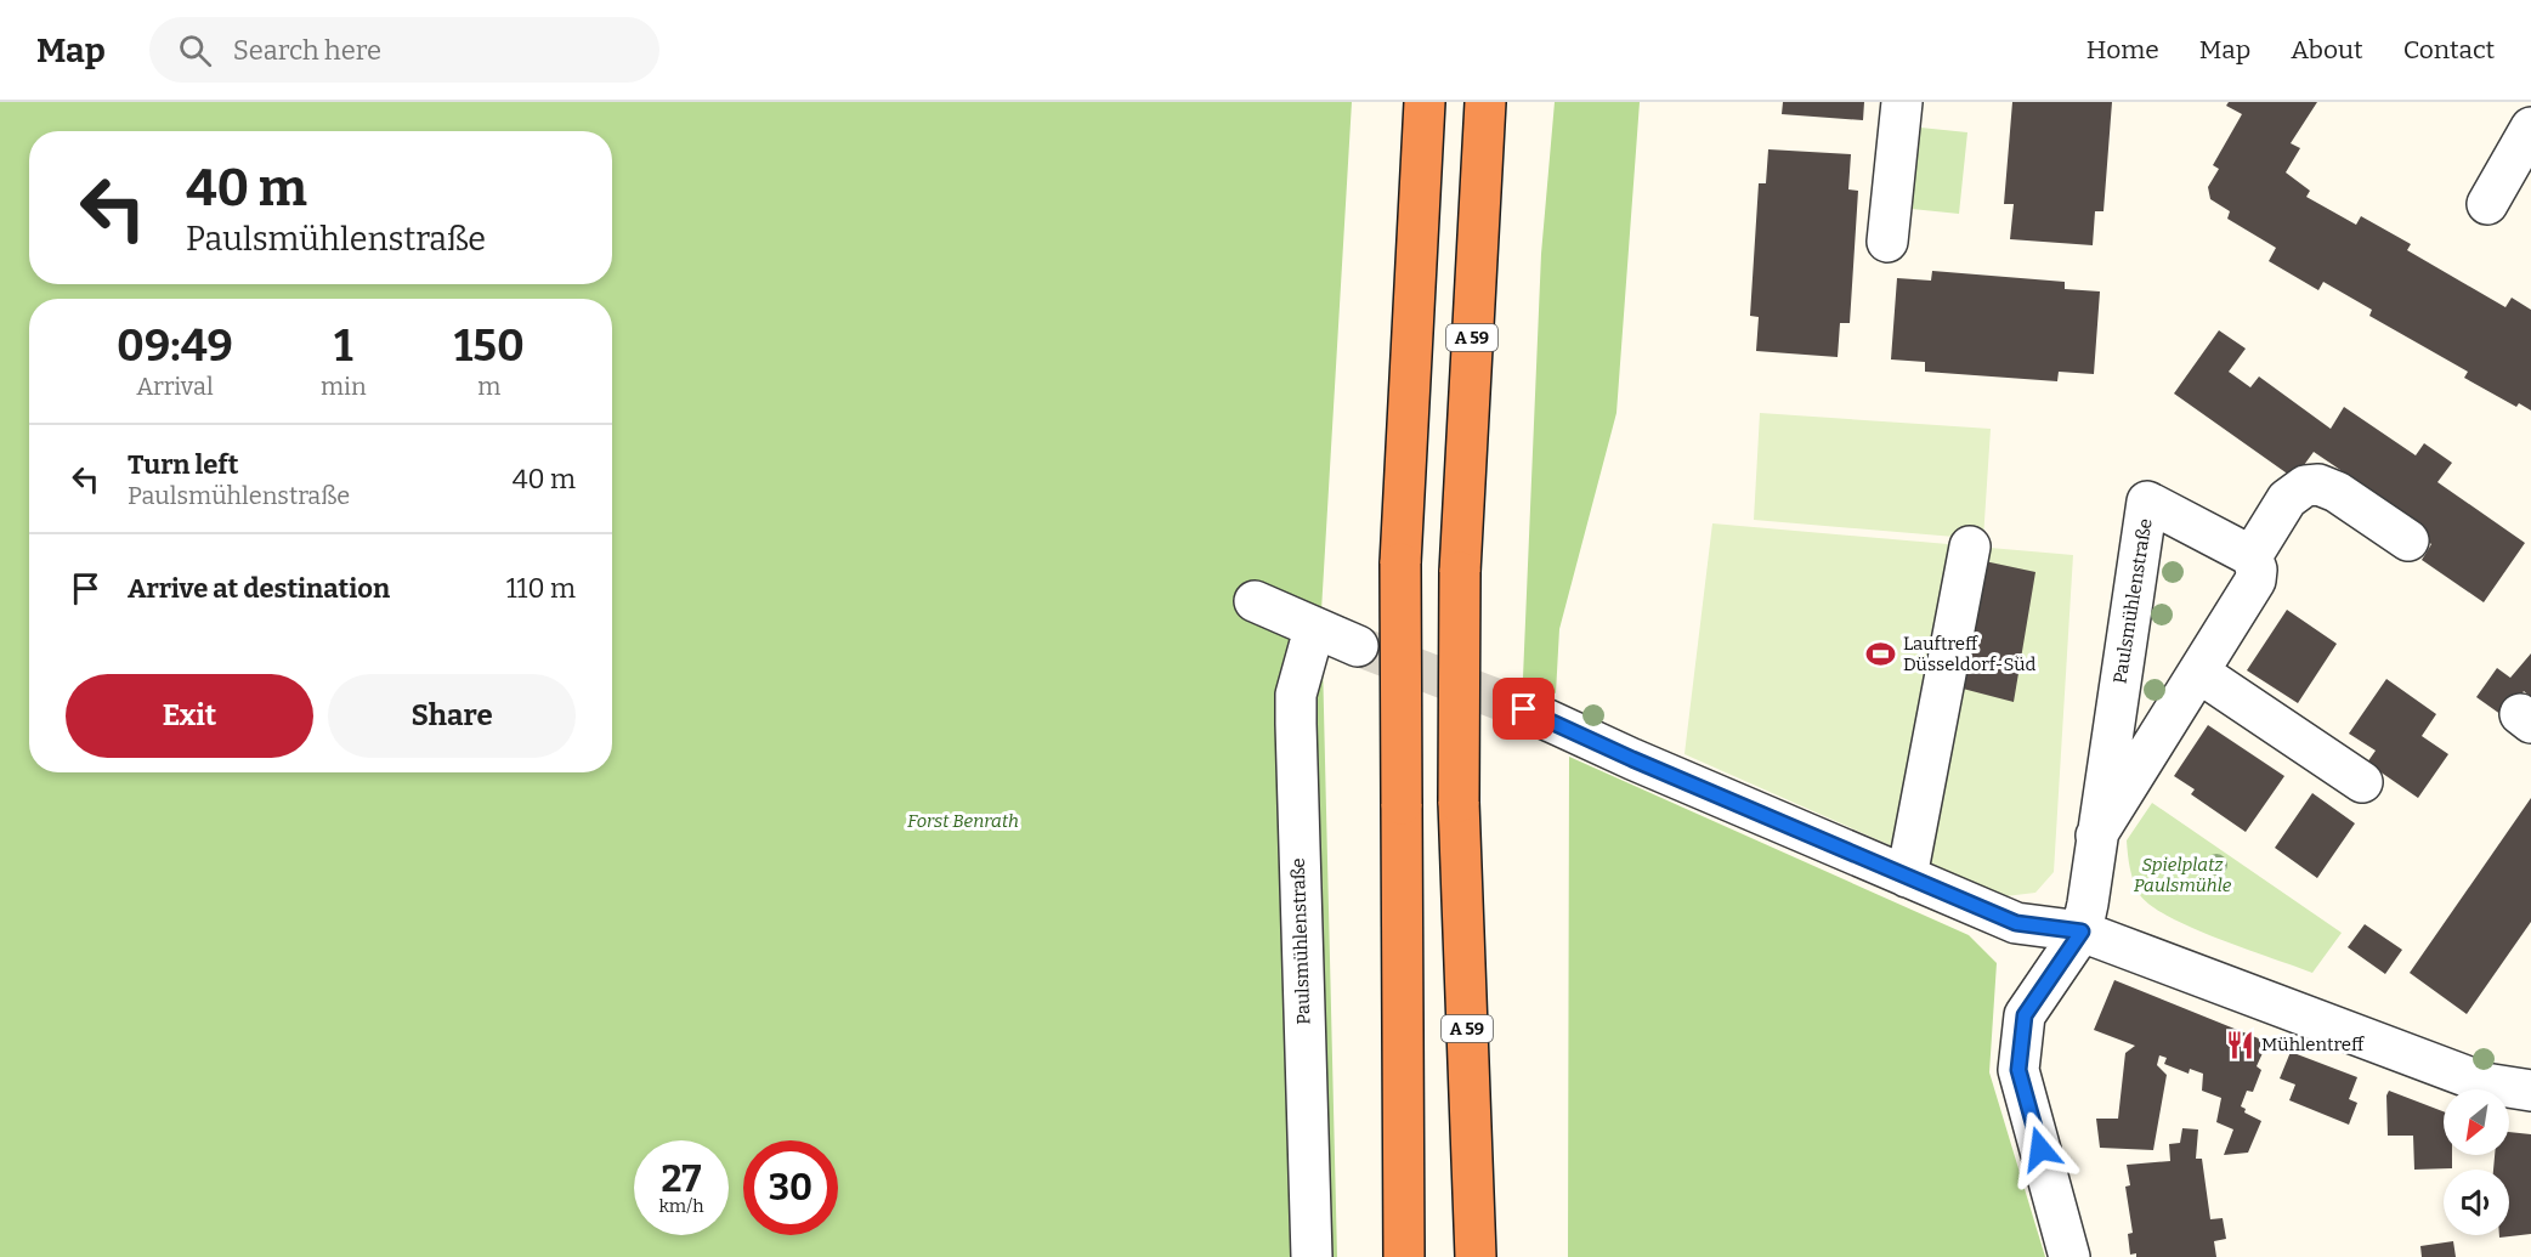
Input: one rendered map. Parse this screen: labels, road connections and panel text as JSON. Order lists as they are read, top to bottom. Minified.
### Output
{"streets":{"highway":["A 59"],"street":["Paulsmühlenstraße"]},"parks":["Forst Benrath","Spielplatz Paulsmühle"],"places":{"sports":["Lauftreff Düsseldorf-Süd"],"restaurant":["Mühlentreff"]},"north":"bottom left","page":{"header":"Map","search":"Search here","nav":["Home","Map","About","Contact"],"turn":["40 m","Paulsmühlenstraße"],"eta":["09:49","Arrival","1","min","150","m"],"list":[{"name":"Turn left","note":"Paulsmühlenstraße","value":"40 m"},{"name":"Arrive at destination","value":"110 m"}],"buttons":["Exit","Share"],"speed":"27 km/h","limit":"30"}}
